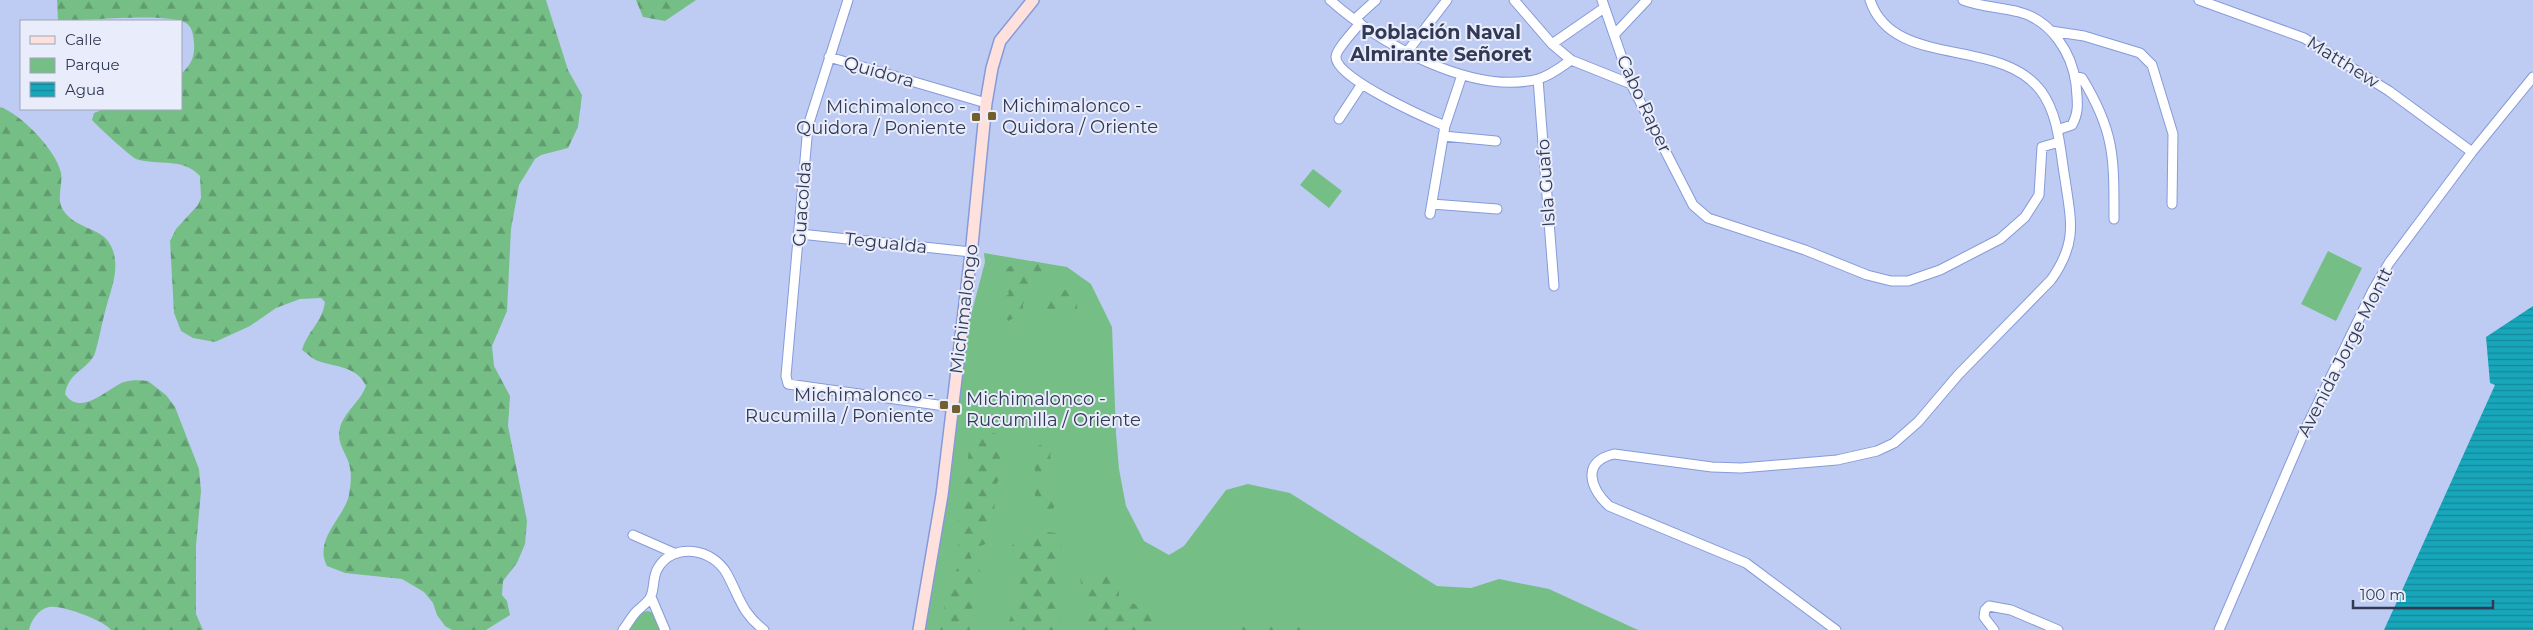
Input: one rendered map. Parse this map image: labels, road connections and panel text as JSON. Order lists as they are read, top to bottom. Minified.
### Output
{"streets":{"main road":["Michimalongo"],"street":["Matthew","Quidora","Cabo Raper","Isla Guafo","Guacolda","Tegualda","Avenida Jorge Montt"]},"crossings":[["Matthew","Avenida Jorge Montt"],["Quidora","Guacolda"],["Quidora","Michimalongo"],["Guacolda","Tegualda"],["Guacolda","Michimalongo"],["Tegualda","Michimalongo"]],"districts":["Población Naval Almirante Señoret"],"places":{"transit":["Michimalonco - Quidora / Oriente","Michimalonco - Quidora / Poniente","Michimalonco - Rucumilla / Poniente","Michimalonco - Rucumilla / Oriente"]},"legend":["Calle","Parque","Agua"],"scale_bar":"100 m"}
